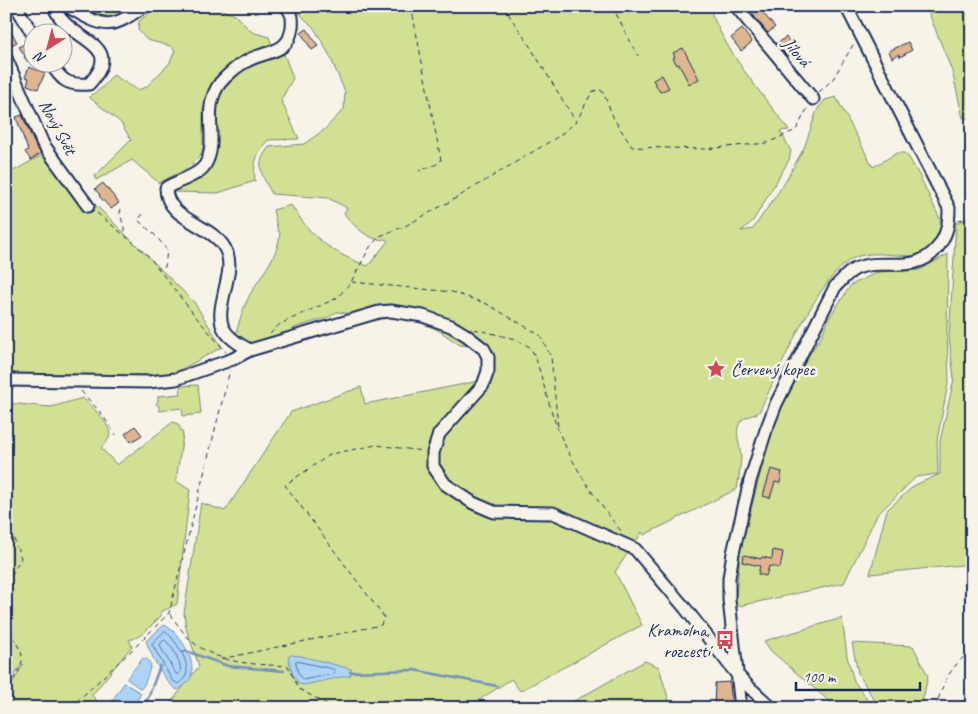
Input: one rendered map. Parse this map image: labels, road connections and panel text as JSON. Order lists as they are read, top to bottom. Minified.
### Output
{"streets":{"street":["Jílová","Nový Svět"]},"places":{"place":["Červený kopec"],"bus stop":["Kramolna, rozcestí"]},"scale_bar":"100 m","north":"bottom left"}
